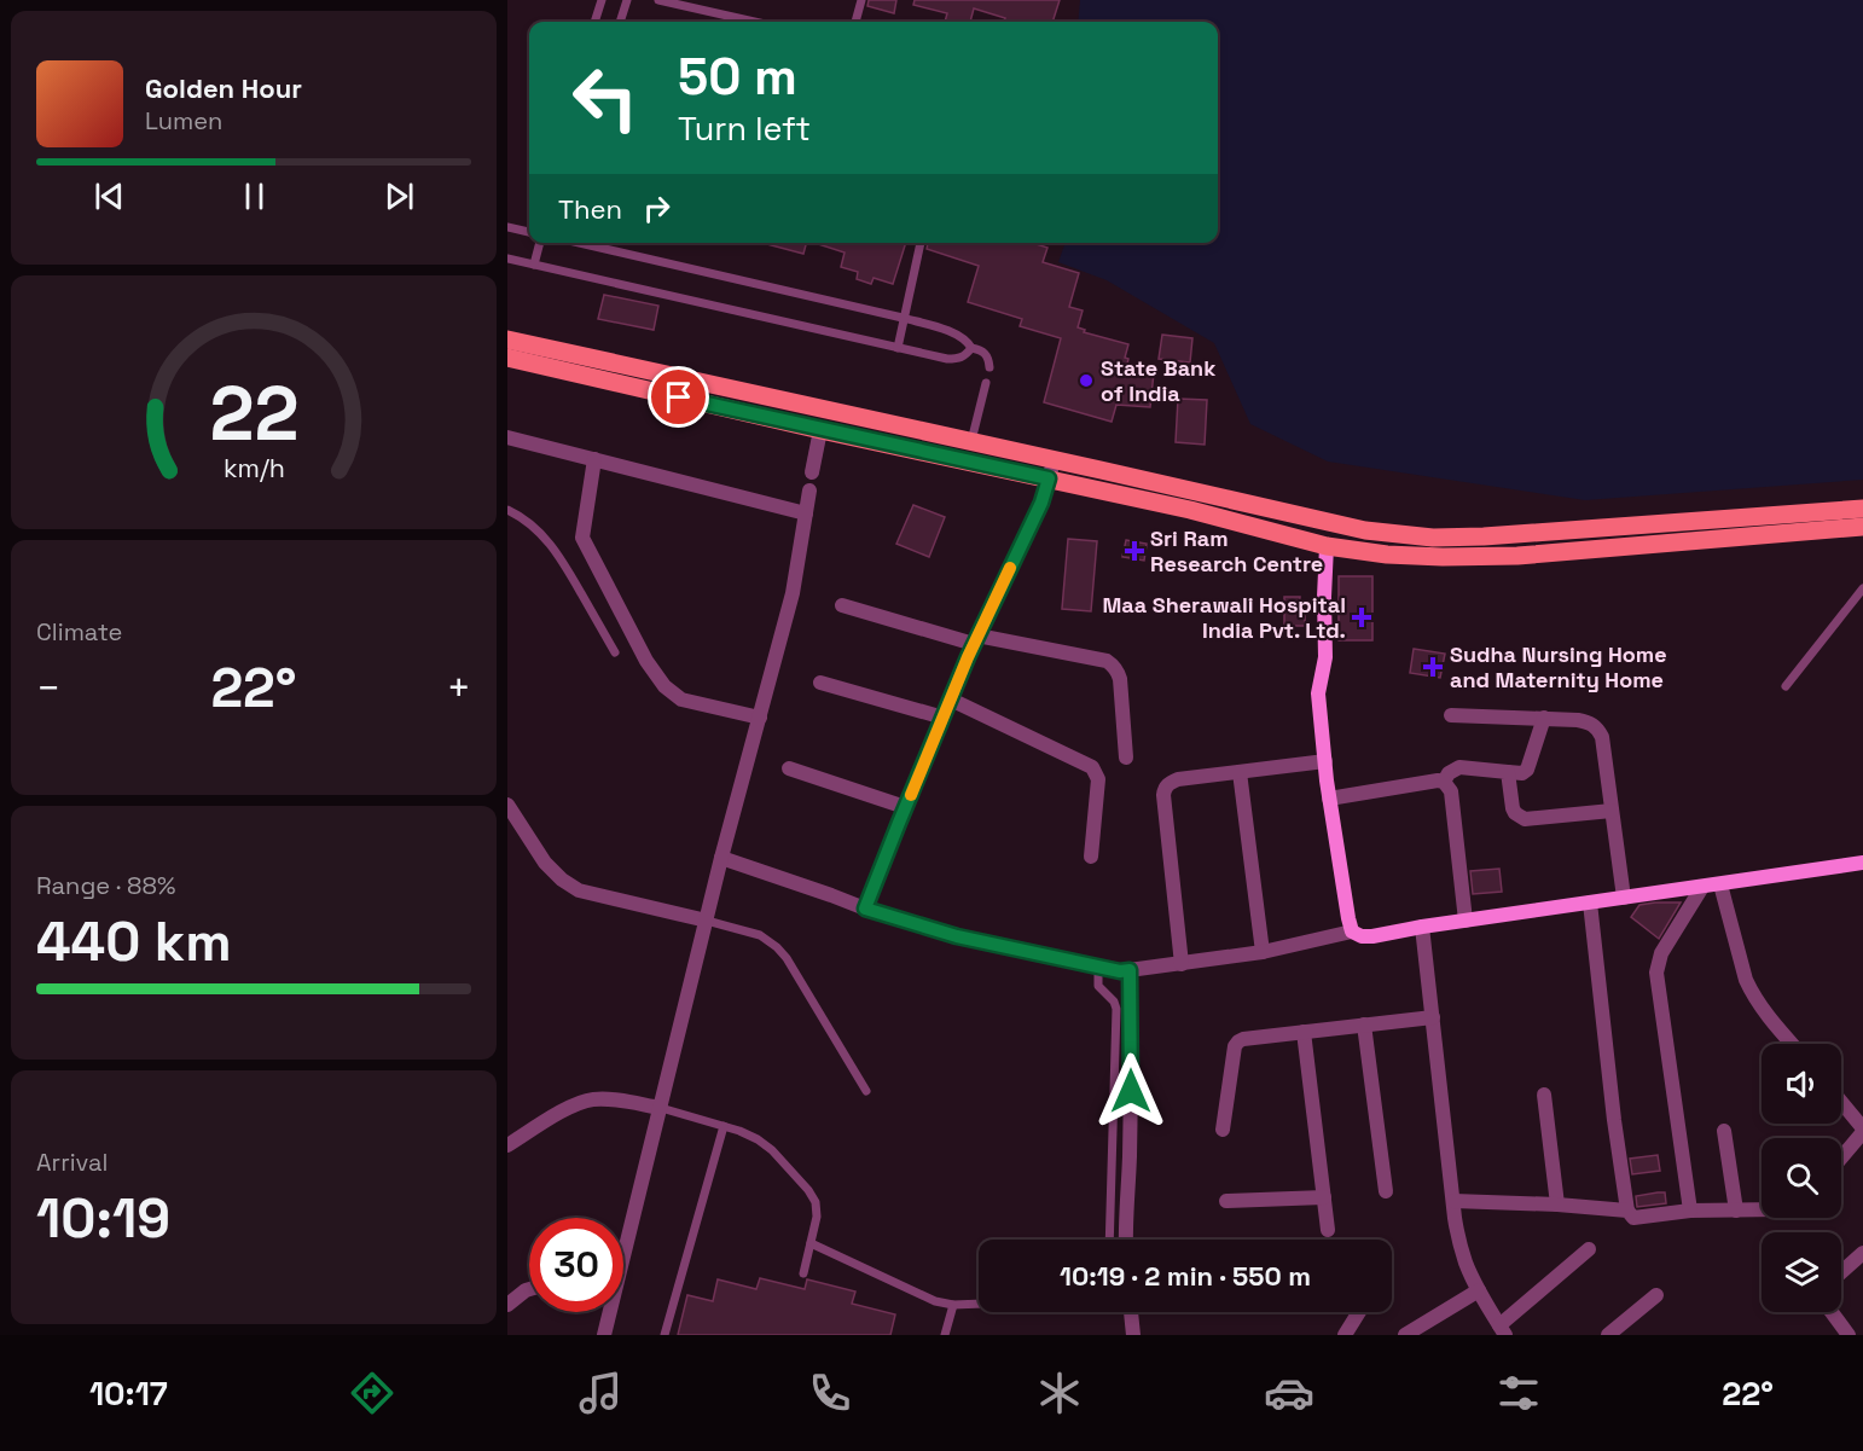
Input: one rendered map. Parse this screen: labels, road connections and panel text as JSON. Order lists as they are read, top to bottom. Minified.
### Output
{"places":{"other":["State Bank of India"],"health":["Sri Ram Research Centre","Maa Sherawali Hospital India Pvt. Ltd.","Sudha Nursing Home and Maternity Home"]},"page":{"turn":["50 m","Turn left"],"song":["Golden Hour","Lumen"],"then":"Then","tile":["Climate",["Range · 88%","440 km"],["Arrival","10:19"]],"heat":["−","22°","+"],"limit":"30","trip":"10:19 · 2 min · 550 m","tabs":["10:17","22°"],"gauge":["22","km/h"]}}
